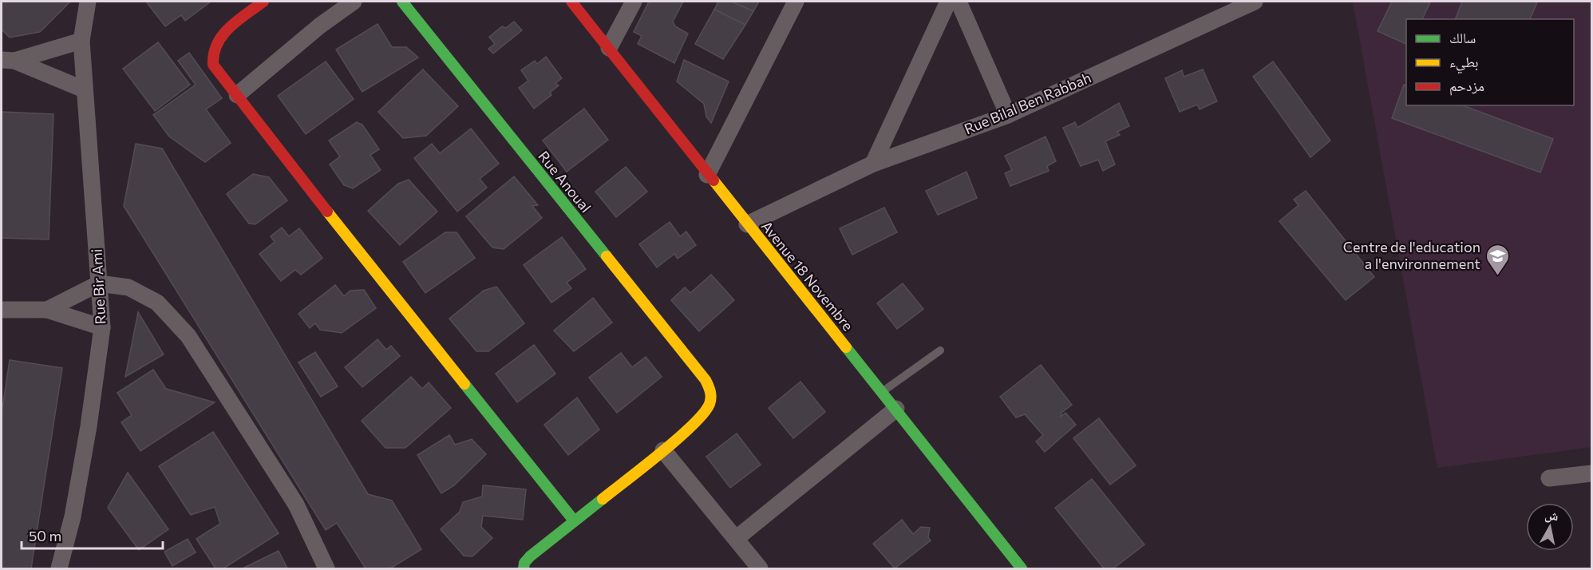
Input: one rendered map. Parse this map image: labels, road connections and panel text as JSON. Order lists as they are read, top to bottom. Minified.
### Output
{"streets":{"street":["Rue Bilal Ben Rabbah","Rue Anoual","Avenue 18 Novembre","Rue Bir Ami"]},"crossings":[["Rue Bilal Ben Rabbah","Avenue 18 Novembre"]],"places":{"school or university":["Centre de l'education a l'environnement"]},"legend":["سالك","بطيء","مزدحم"],"scale_bar":"50 m","north":"top"}
